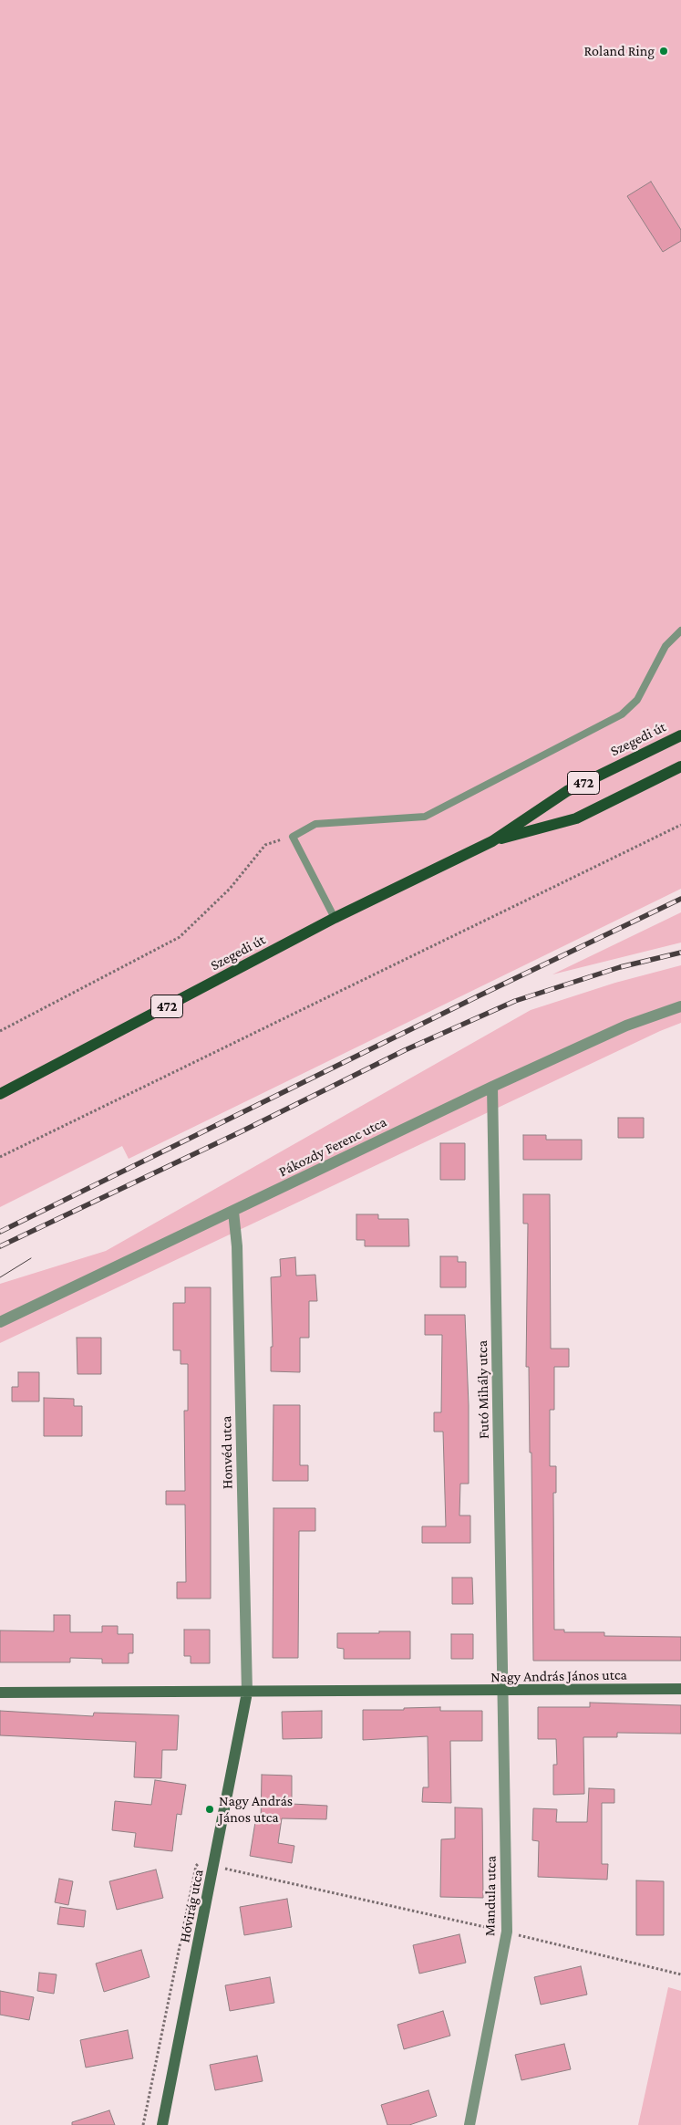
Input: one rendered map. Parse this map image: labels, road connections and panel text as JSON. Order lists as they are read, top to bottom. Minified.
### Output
{"streets":{"main road":["Szegedi út","472"],"street":["Pákozdy Ferenc utca","Futó Mihály utca","Honvéd utca","Nagy András János utca","Mandula utca","Hóvirág utca"]},"crossings":[["Pákozdy Ferenc utca","Futó Mihály utca"],["Pákozdy Ferenc utca","Honvéd utca"],["Futó Mihály utca","Nagy András János utca"],["Futó Mihály utca","Mandula utca"],["Honvéd utca","Nagy András János utca"],["Honvéd utca","Hóvirág utca"],["Nagy András János utca","Mandula utca"],["Nagy András János utca","Hóvirág utca"]],"places":["Roland Ring","Nagy András János utca"]}
